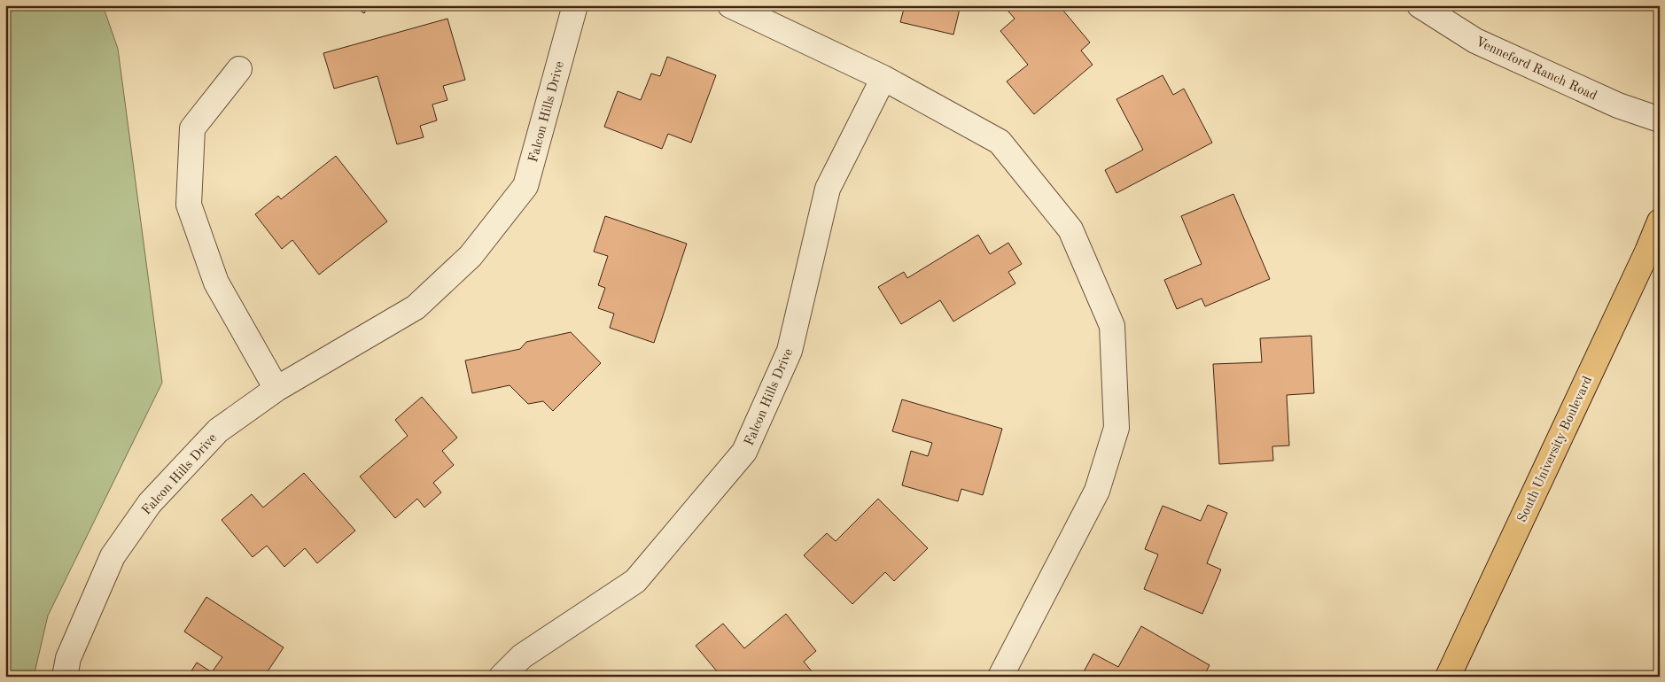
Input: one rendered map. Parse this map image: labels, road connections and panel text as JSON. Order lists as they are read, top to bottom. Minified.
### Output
{"streets":{"main road":["South University Boulevard"],"street":["Venneford Ranch Road","Falcon Hills Drive"]}}
